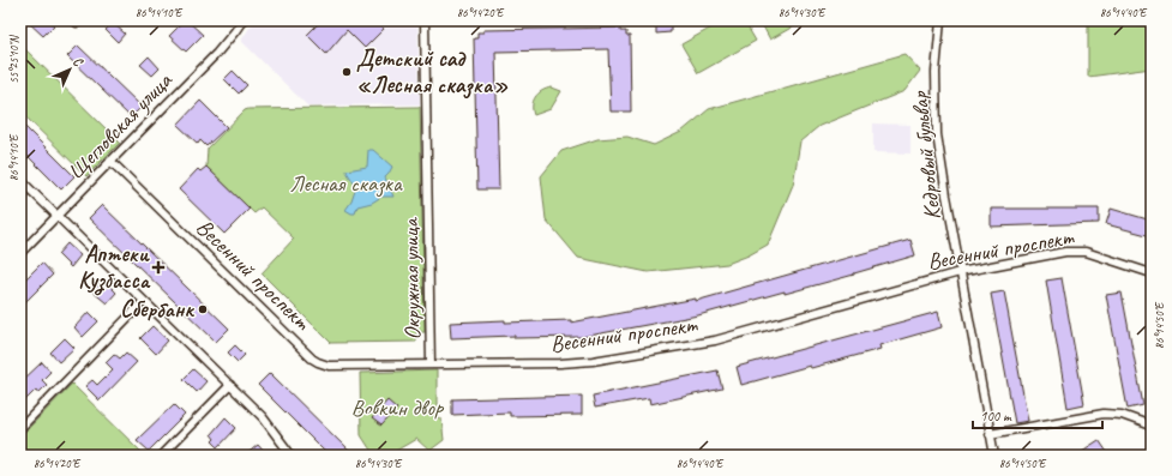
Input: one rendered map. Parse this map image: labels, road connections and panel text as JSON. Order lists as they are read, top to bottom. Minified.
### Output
{"streets":{"street":["Щегловская улица","Кедровый бульвар","Весенний проспект","Окружная улица"]},"crossings":[["Щегловская улица","Весенний проспект"],["Кедровый бульвар","Весенний проспект"],["Весенний проспект","Окружная улица"]],"parks":["Лесная сказка","Вовкин двор"],"places":{"other":["Детский сад «Лесная сказка»","Сбербанк"],"health":["Аптеки Кузбасса"]},"scale_bar":"100 m","north":"top right","coordinates":["86°14'10\"E","86°14'20\"E","86°14'30\"E","86°14'40\"E","55°25'10\"N","86°14'50\"E"]}
